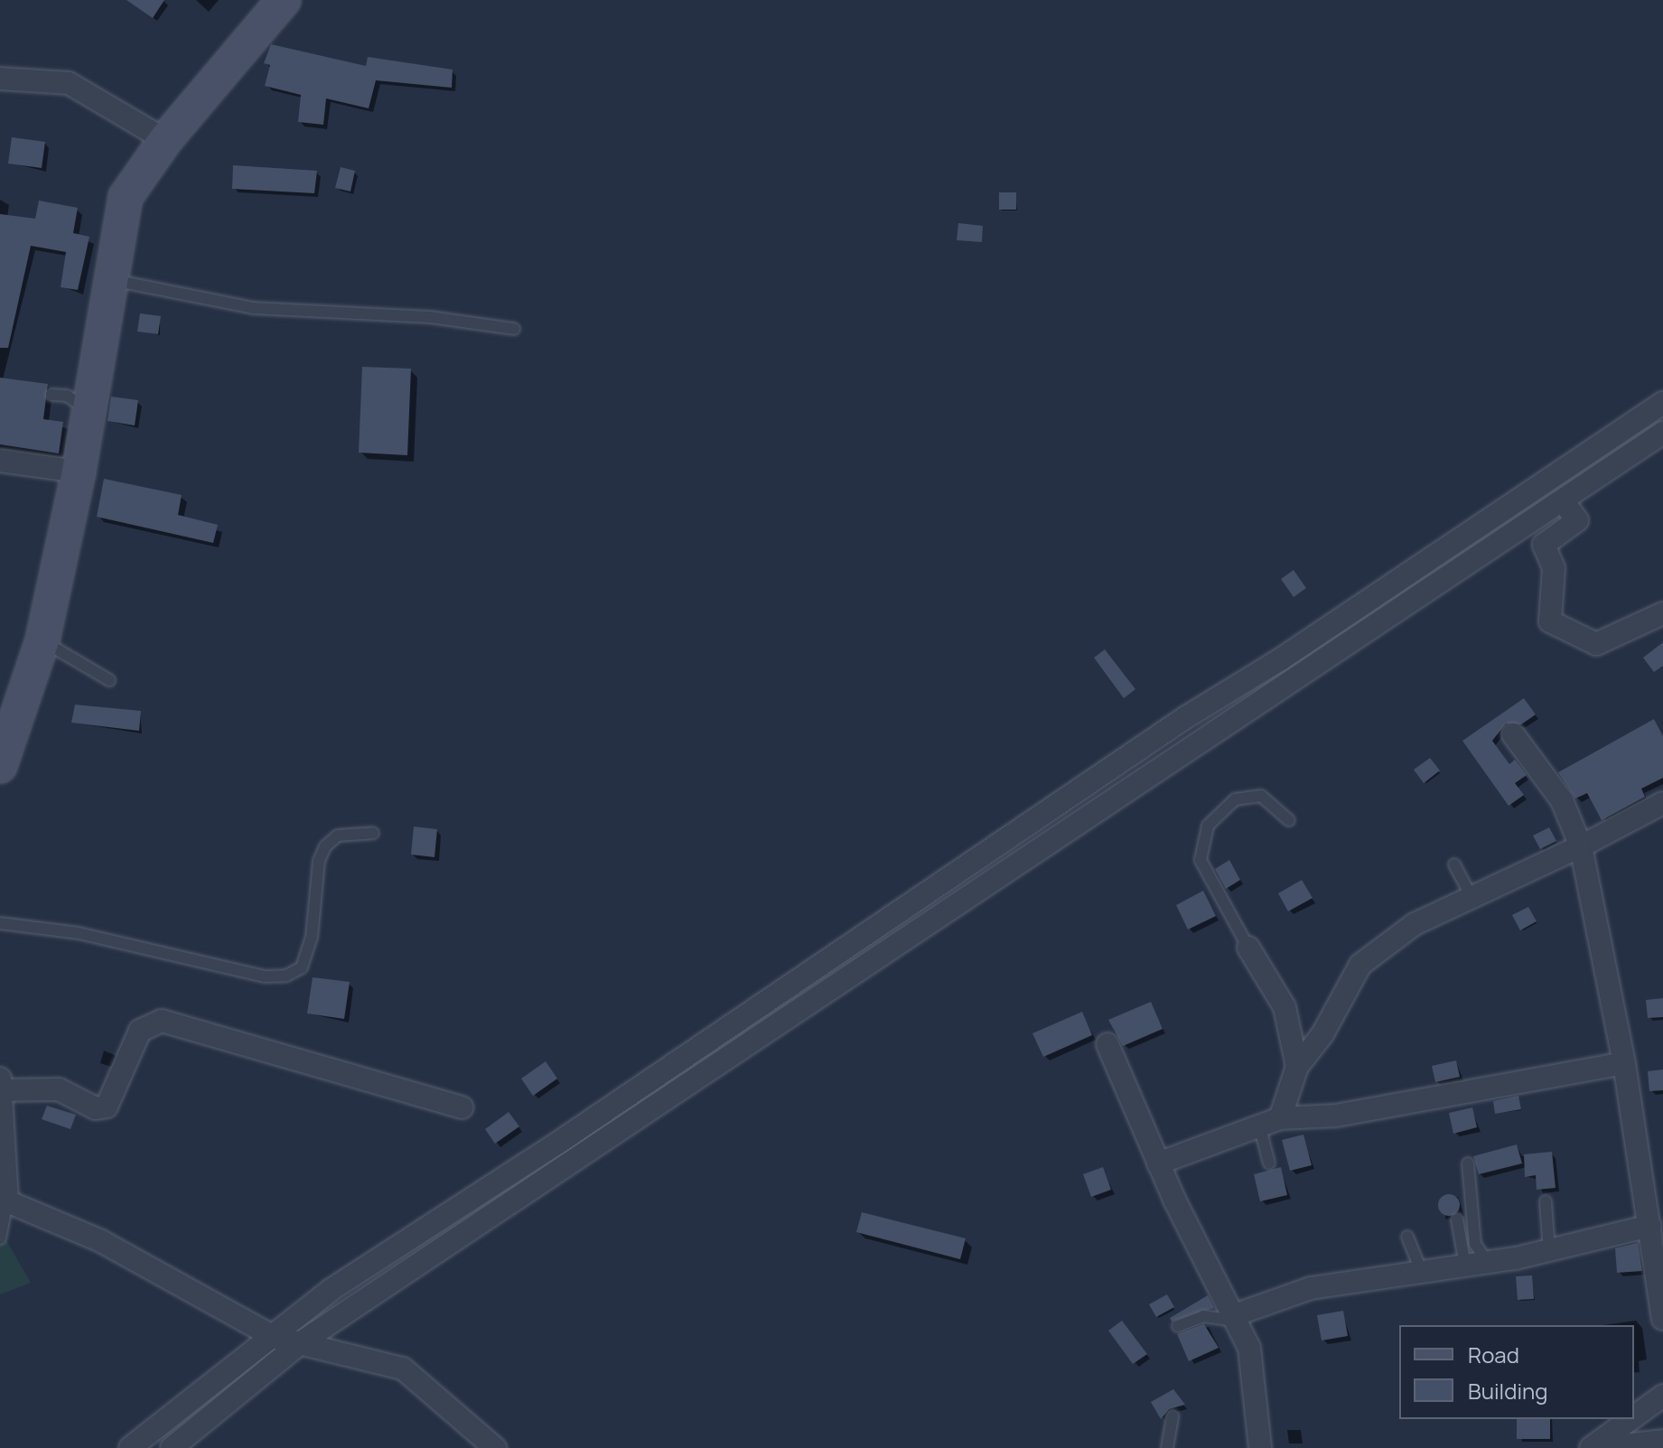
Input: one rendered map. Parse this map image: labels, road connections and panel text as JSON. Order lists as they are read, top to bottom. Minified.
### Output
{"legend":["Road","Building"]}
